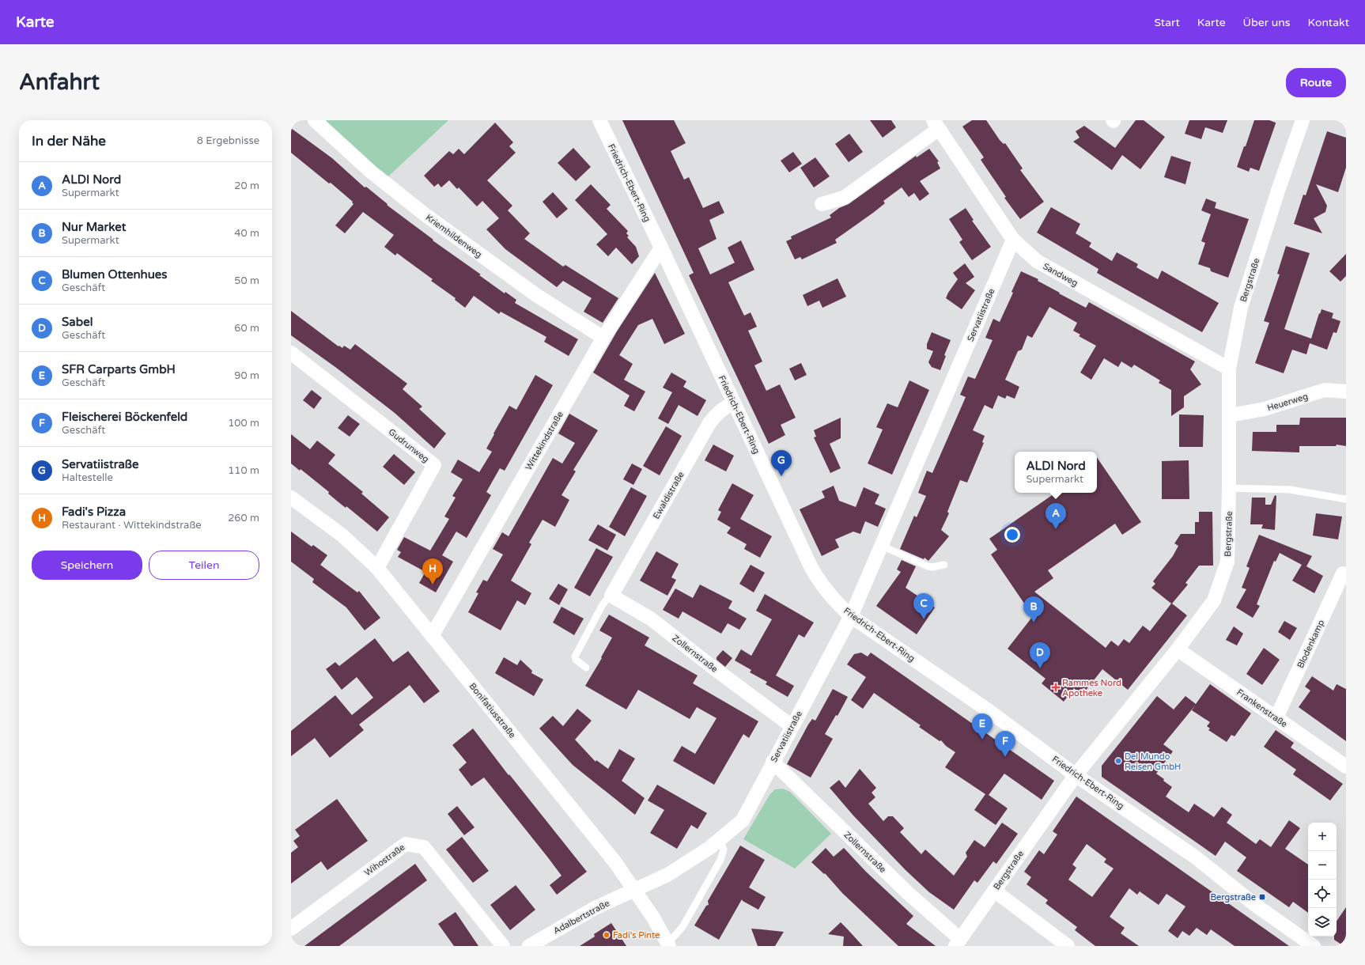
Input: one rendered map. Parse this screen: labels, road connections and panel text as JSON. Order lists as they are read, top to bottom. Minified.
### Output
{"streets":{"street":["Friedrich-Ebert-Ring","Kriemhildenweg","Sandweg","Bergstraße","Servatiistraße","Heuerweg","Wittekindstraße","Gudrunweg","Ewaldistraße","Blodenkamp","Zollernstraße","Frankenstraße","Bonifatiusstraße","Wihostraße","Adalbertstraße"]},"crossings":[["Friedrich-Ebert-Ring","Bergstraße"],["Friedrich-Ebert-Ring","Servatiistraße"],["Friedrich-Ebert-Ring","Wittekindstraße"],["Friedrich-Ebert-Ring","Ewaldistraße"],["Kriemhildenweg","Wittekindstraße"],["Sandweg","Bergstraße"],["Sandweg","Servatiistraße"],["Bergstraße","Heuerweg"],["Bergstraße","Zollernstraße"],["Bergstraße","Frankenstraße"],["Servatiistraße","Zollernstraße"],["Servatiistraße","Bonifatiusstraße"],["Servatiistraße","Adalbertstraße"],["Wittekindstraße","Bonifatiusstraße"],["Gudrunweg","Bonifatiusstraße"],["Ewaldistraße","Zollernstraße"],["Blodenkamp","Frankenstraße"],["Bonifatiusstraße","Adalbertstraße"]],"places":{"health":["Rammes Nord Apotheke"],"other":["Del Mundo Reisen GmbH","Fadi's Pinte"],"transit":["Bergstraße"]},"page":{"header":"Karte","nav":["Start","Karte","Über uns","Kontakt"],"buttons":["Route",["Speichern","Teilen"]],"title":"Anfahrt","heading":["In der Nähe","8 Ergebnisse"],"list":[{"mark":"A","name":"ALDI Nord","note":"Supermarkt","value":"20 m"},{"mark":"B","name":"Nur Market","note":"Supermarkt","value":"40 m"},{"mark":"C","name":"Blumen Ottenhues","note":"Geschäft","value":"50 m"},{"mark":"D","name":"Sabel","note":"Geschäft","value":"60 m"},{"mark":"E","name":"SFR Carparts GmbH","note":"Geschäft","value":"90 m"},{"mark":"F","name":"Fleischerei Böckenfeld","note":"Geschäft","value":"100 m"},{"mark":"G","name":"Servatiistraße","note":"Haltestelle","value":"110 m"},{"mark":"H","name":"Fadi's Pizza","note":"Restaurant · Wittekindstraße","value":"260 m"}],"pins":["G","A","H","C","B","D","E","F"],"popup":["ALDI Nord","Supermarkt"],"map_buttons":["+","−"]}}
